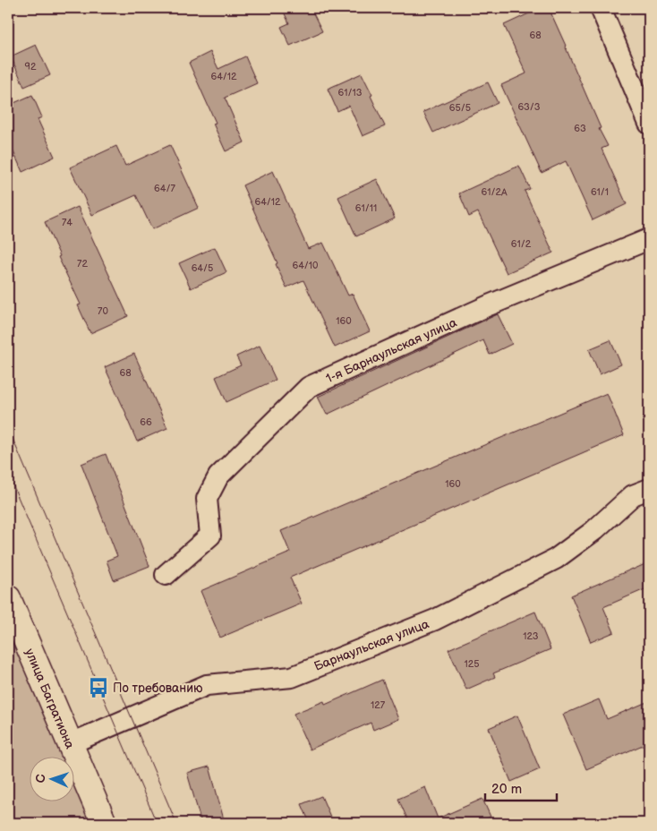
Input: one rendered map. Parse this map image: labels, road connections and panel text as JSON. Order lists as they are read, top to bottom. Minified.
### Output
{"streets":{"street":["1-я Барнаульская улица","Барнаульская улица","улица Багратиона"]},"crossings":[["Барнаульская улица","улица Багратиона"]],"places":{"bus stop":["По требованию"]},"house_numbers":["68","92","64/12","61/13","63/3","65/5","63","64/7","61/2А","61/1","64/12","61/11","74","61/2","72","64/10","64/5","70","160","68","66","160","123","125","127"],"scale_bar":"20 m","north":"left"}
